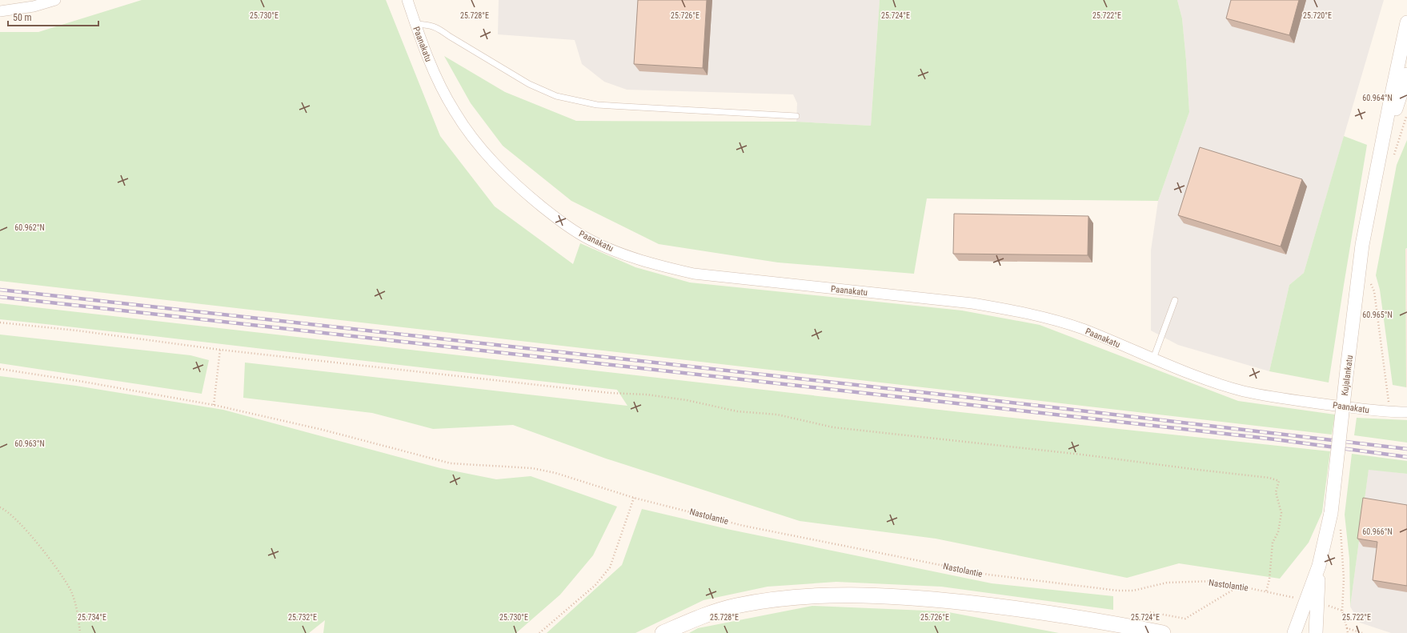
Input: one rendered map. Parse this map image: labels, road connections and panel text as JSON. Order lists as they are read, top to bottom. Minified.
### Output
{"streets":{"street":["Paanakatu","Kujalankatu"],"path":["Nastolantie"]},"scale_bar":"50 m","coordinates":["25.730°E","25.728°E","25.726°E","25.724°E","25.722°E","25.720°E","60.964°N","60.962°N","60.965°N","60.963°N","60.966°N","25.734°E","25.732°E"]}
